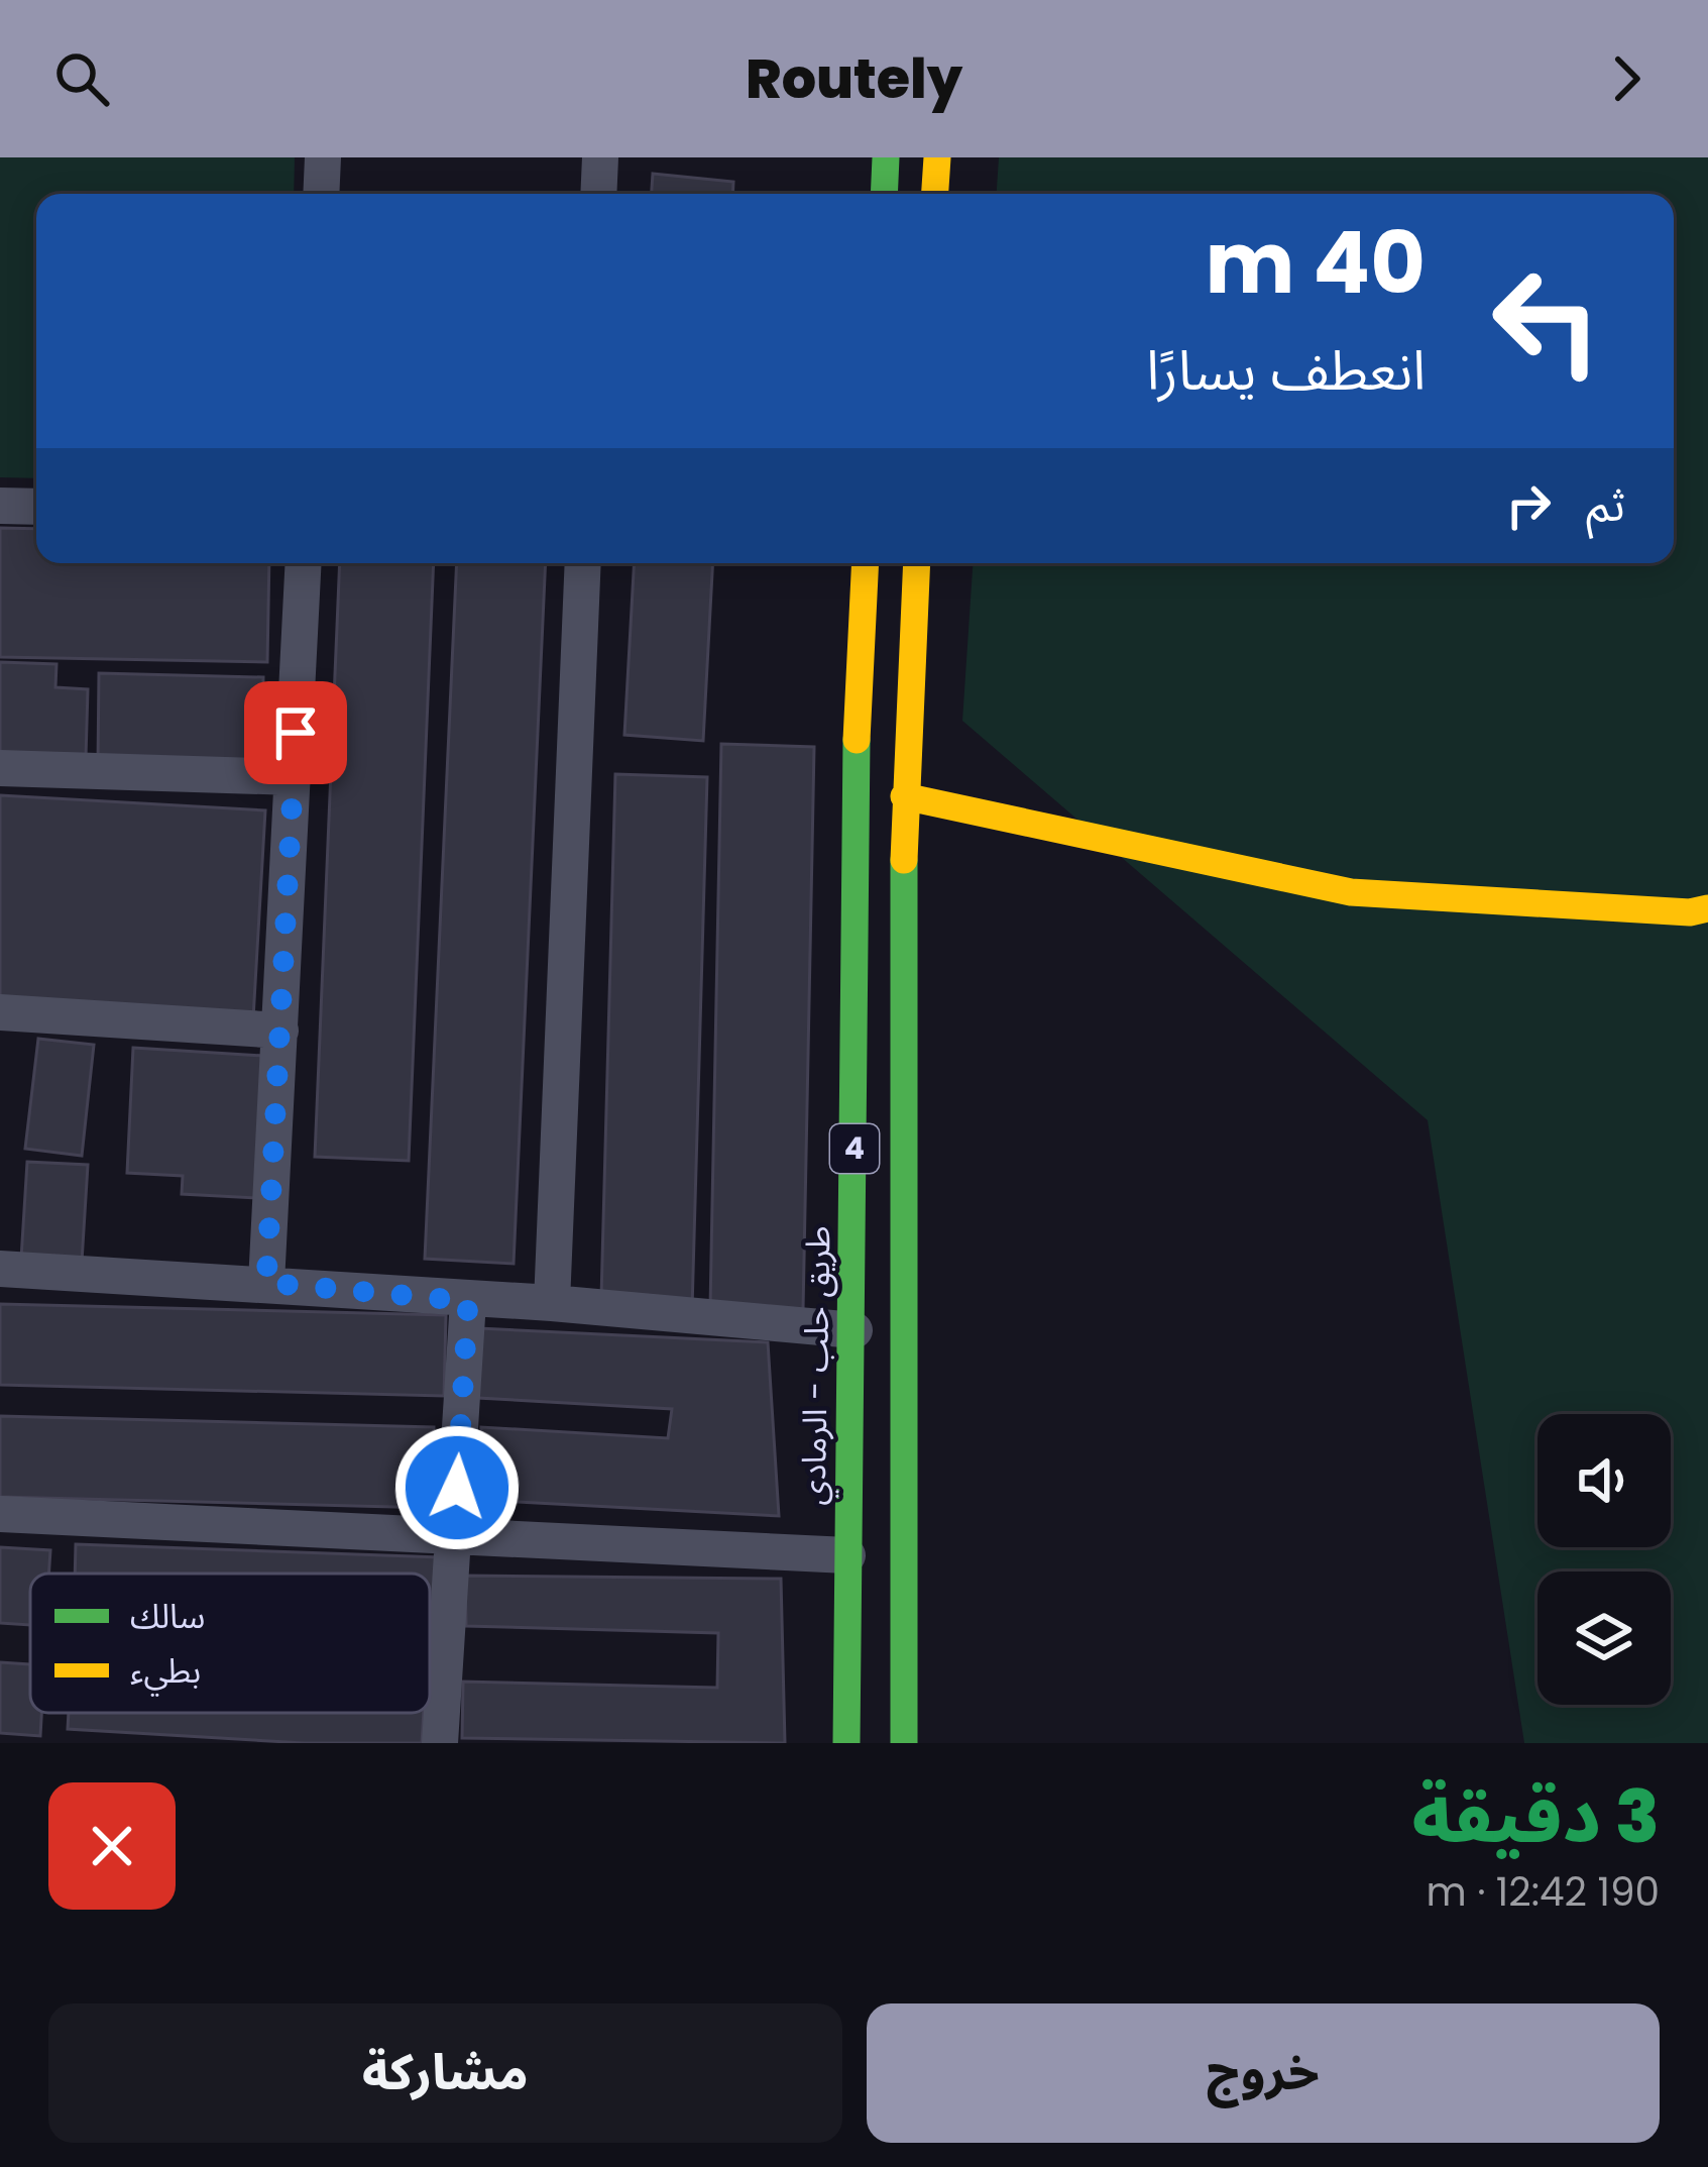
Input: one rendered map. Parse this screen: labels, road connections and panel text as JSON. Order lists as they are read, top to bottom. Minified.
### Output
{"streets":{"main road":["4","طريق حلب - الرمادي"]},"legend":["سالك","بطيء"],"page":{"header":"Routely","turn":["40 m","انعطف يسارًا"],"then":"ثم","heading":["3 دقيقة","190 m · 12:42"],"buttons":["خروج","مشاركة"]}}
